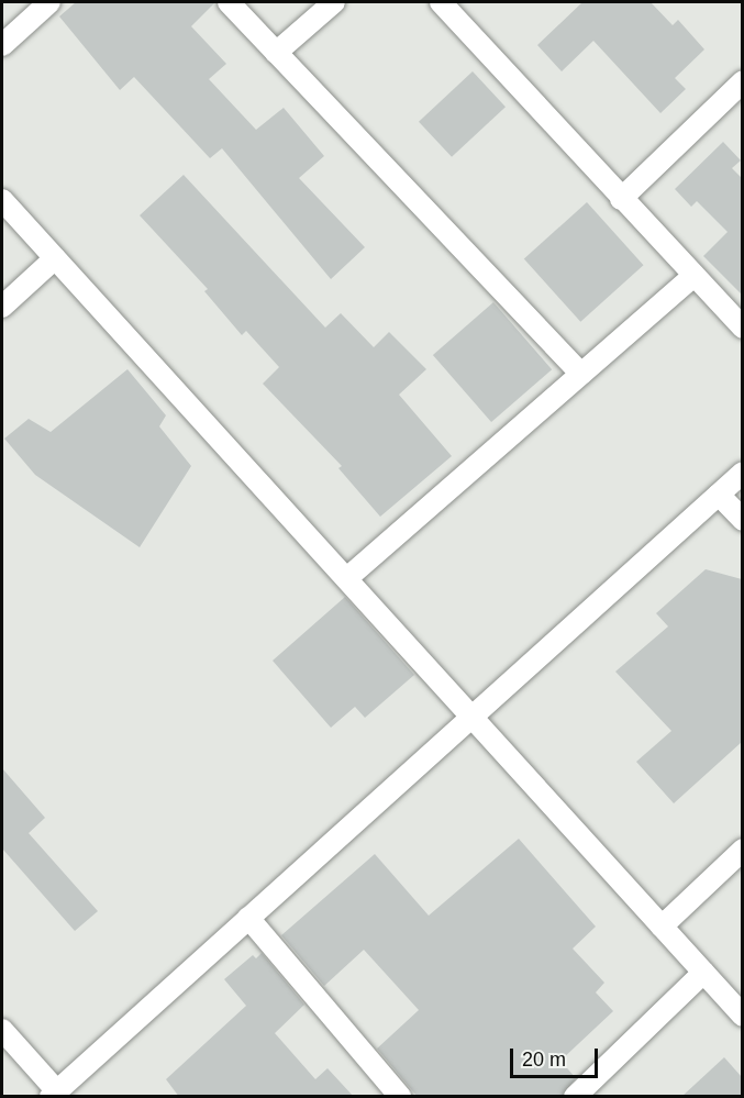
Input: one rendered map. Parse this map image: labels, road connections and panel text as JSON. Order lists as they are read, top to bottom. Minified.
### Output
{"scale_bar":"20 m"}
